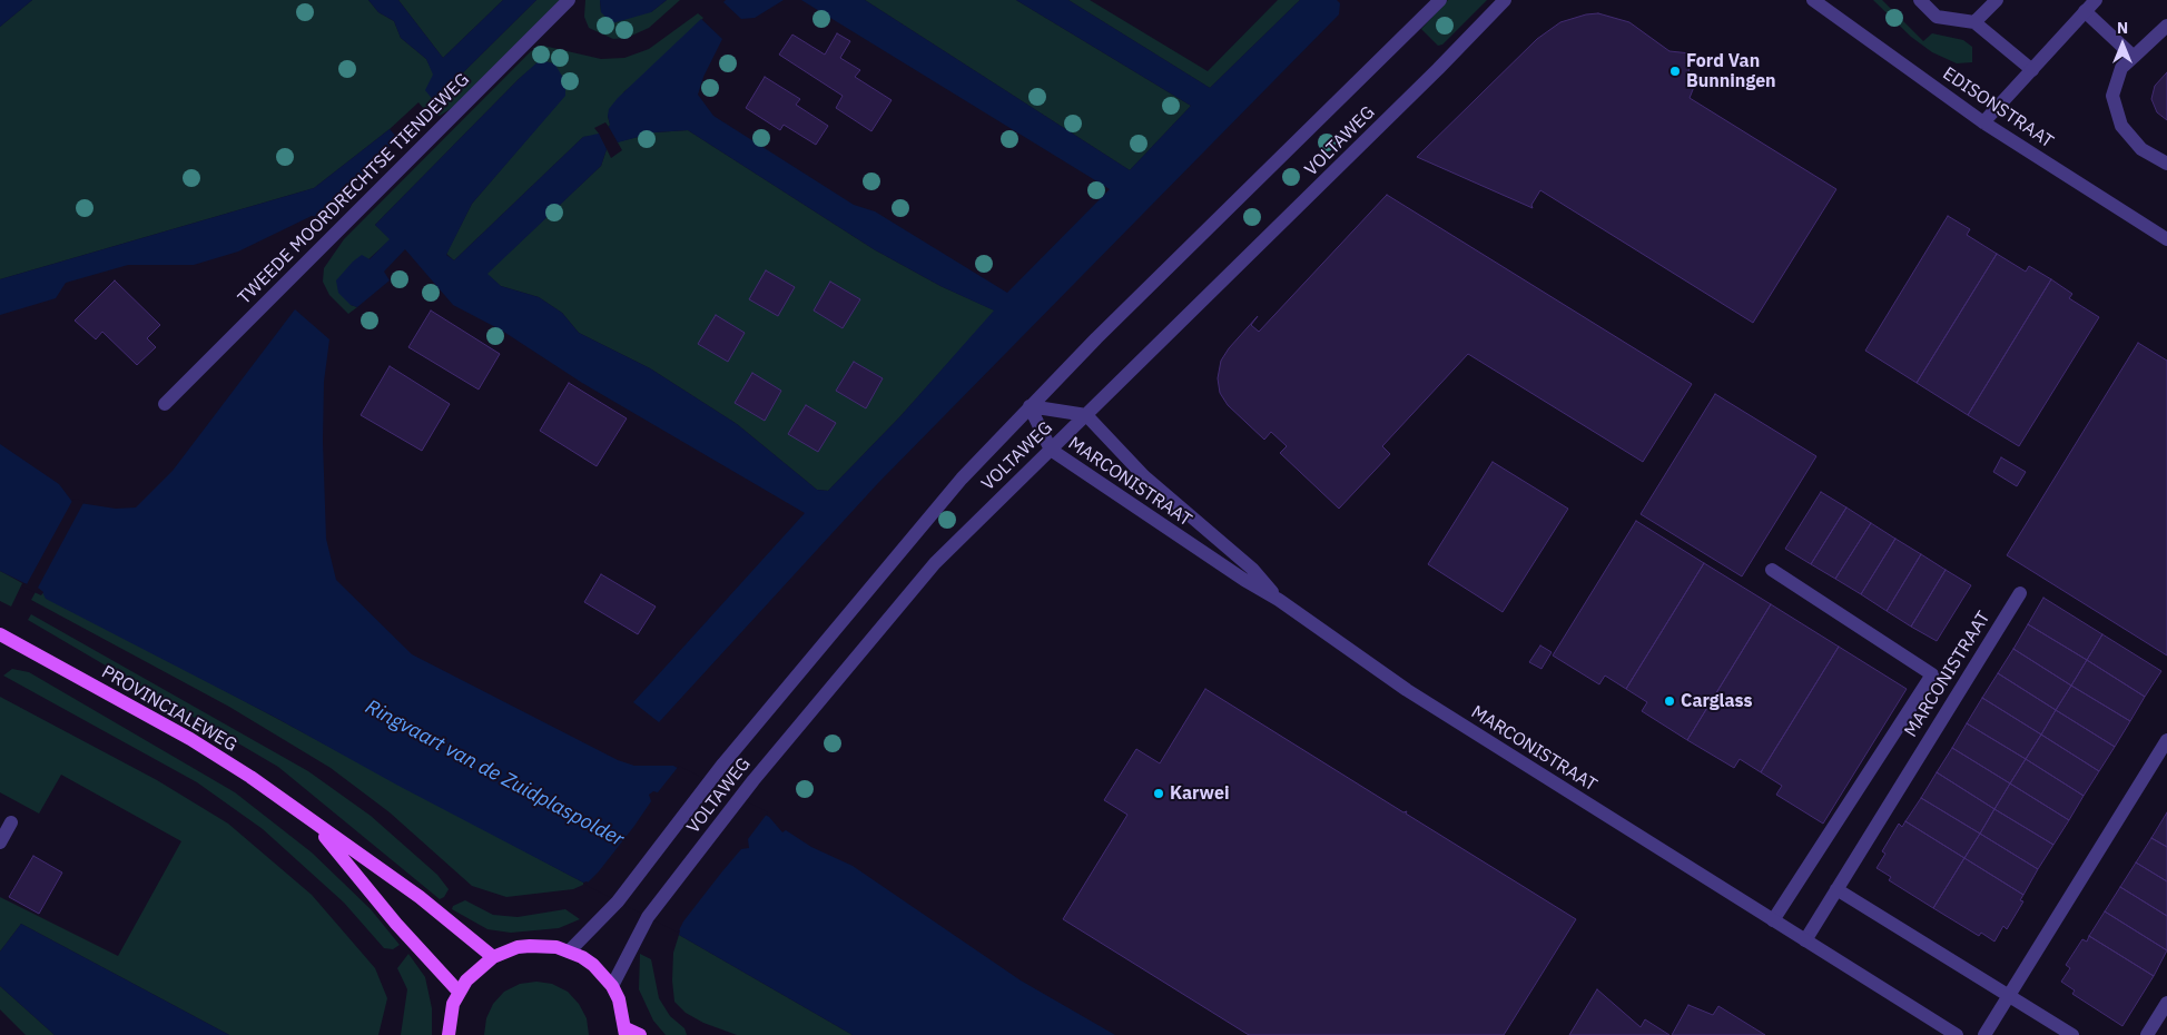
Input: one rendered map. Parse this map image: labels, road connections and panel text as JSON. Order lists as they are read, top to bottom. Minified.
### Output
{"streets":{"main road":["PROVINCIALEWEG"],"street":["EDISONSTRAAT","VOLTAWEG","TWEEDE MOORDRECHTSE TIENDEWEG","MARCONISTRAAT"]},"crossings":[["VOLTAWEG","MARCONISTRAAT"]],"water":["Ringvaart van de Zuidplaspolder"],"places":["Ford Van Bunningen","Carglass","Karwei"],"north":"top"}
